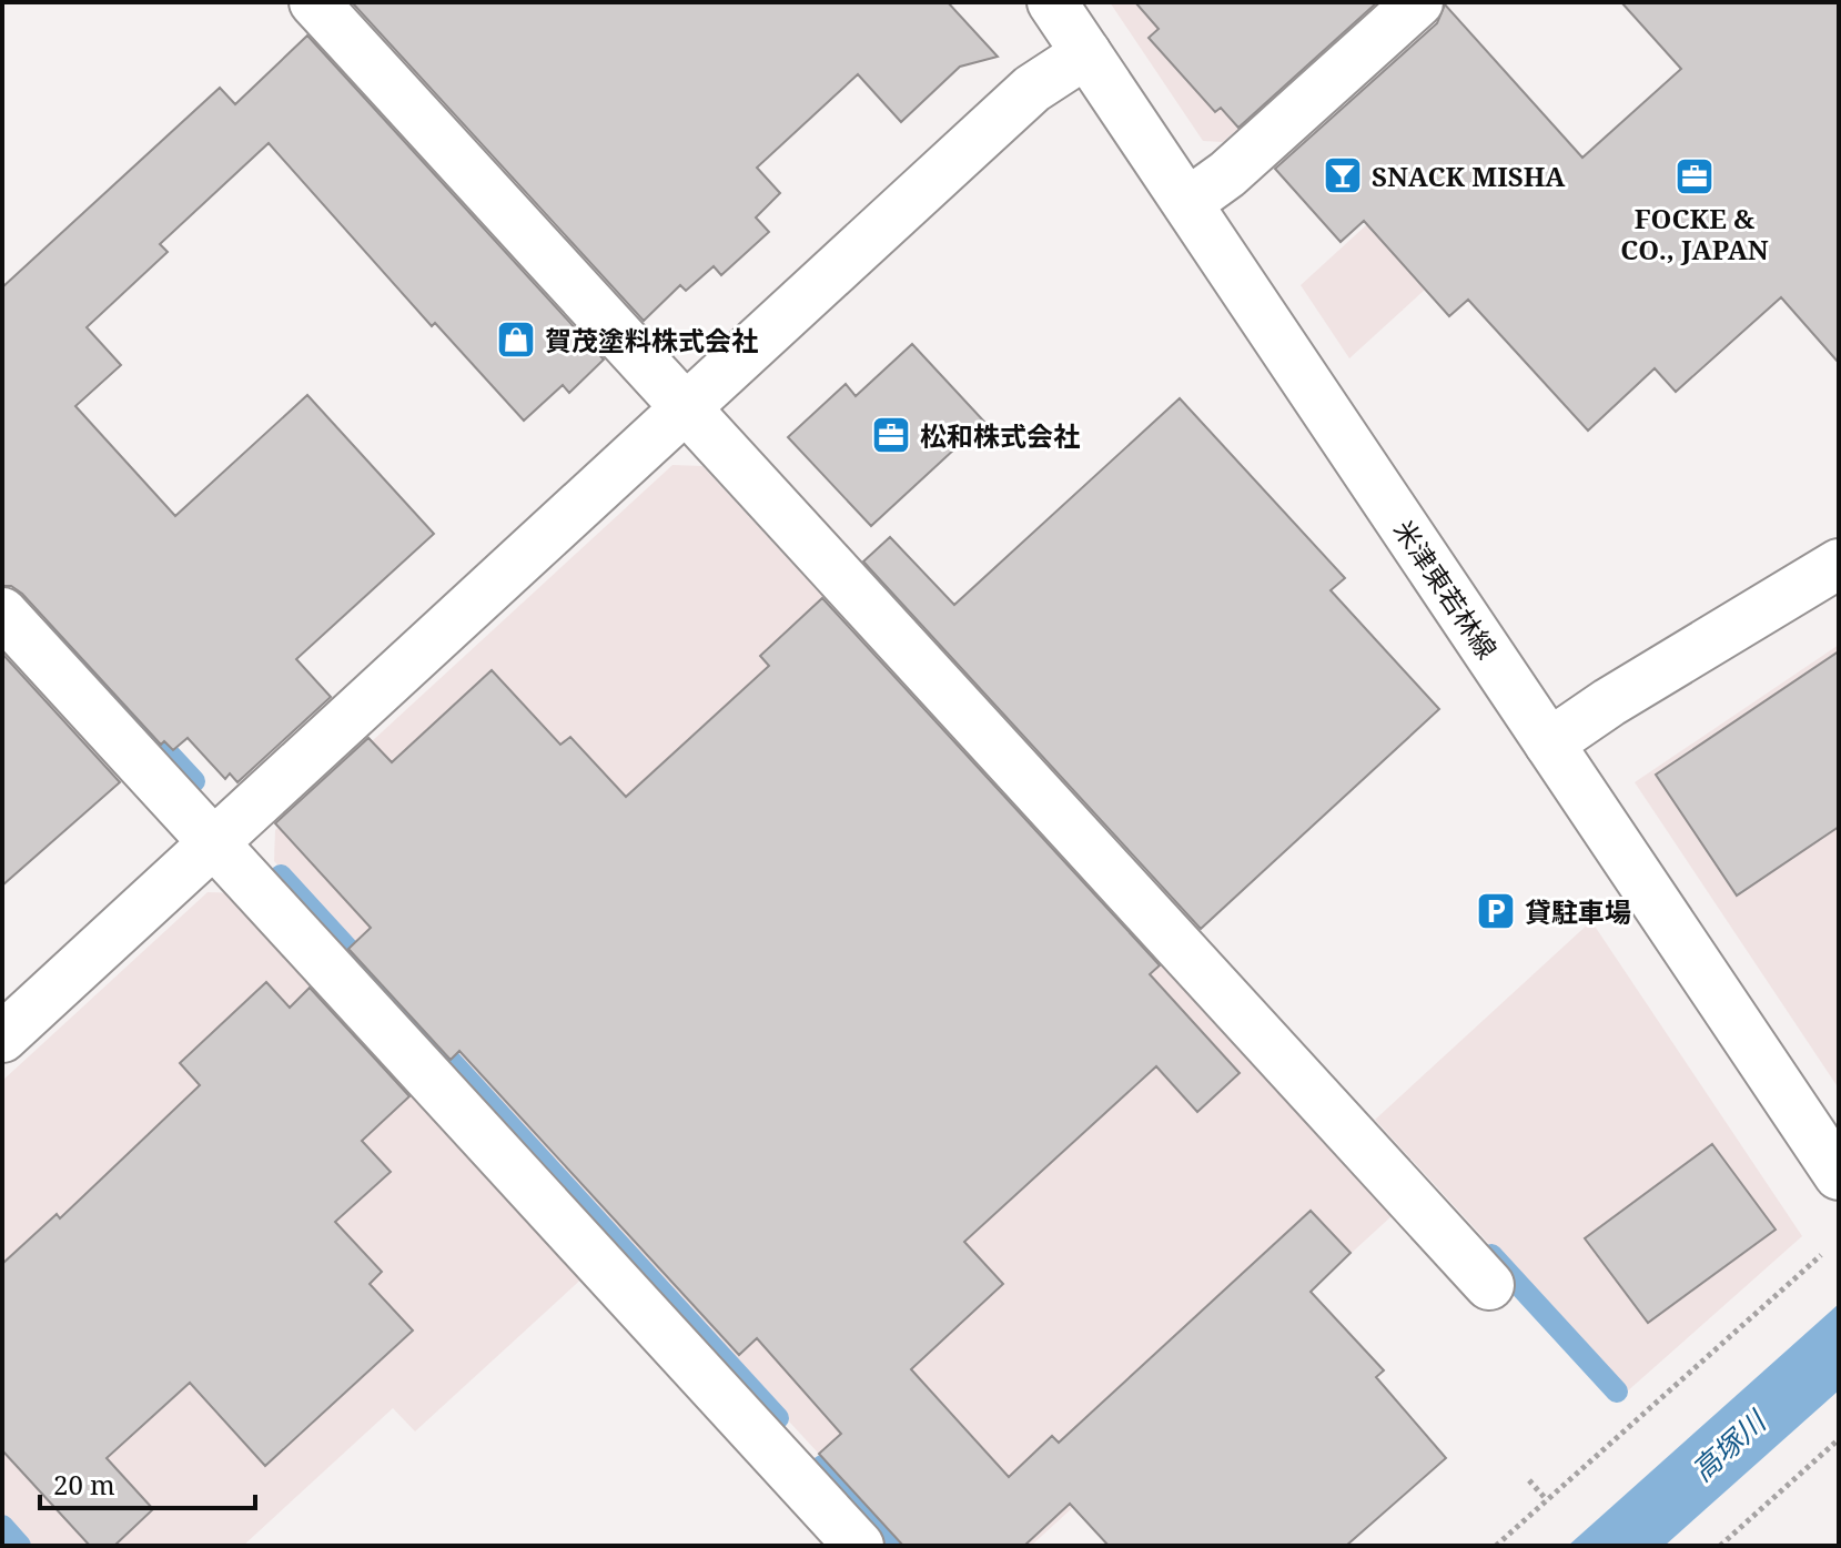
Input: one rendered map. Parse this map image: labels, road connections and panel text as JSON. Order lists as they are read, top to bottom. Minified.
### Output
{"streets":{"street":["米津東若林線"]},"water":["高塚川"],"places":{"bar":["SNACK MISHA"],"office":["FOCKE & CO., JAPAN","松和株式会社"],"shop":["賀茂塗料株式会社"],"parking":["貸駐車場"]},"scale_bar":"20 m"}
